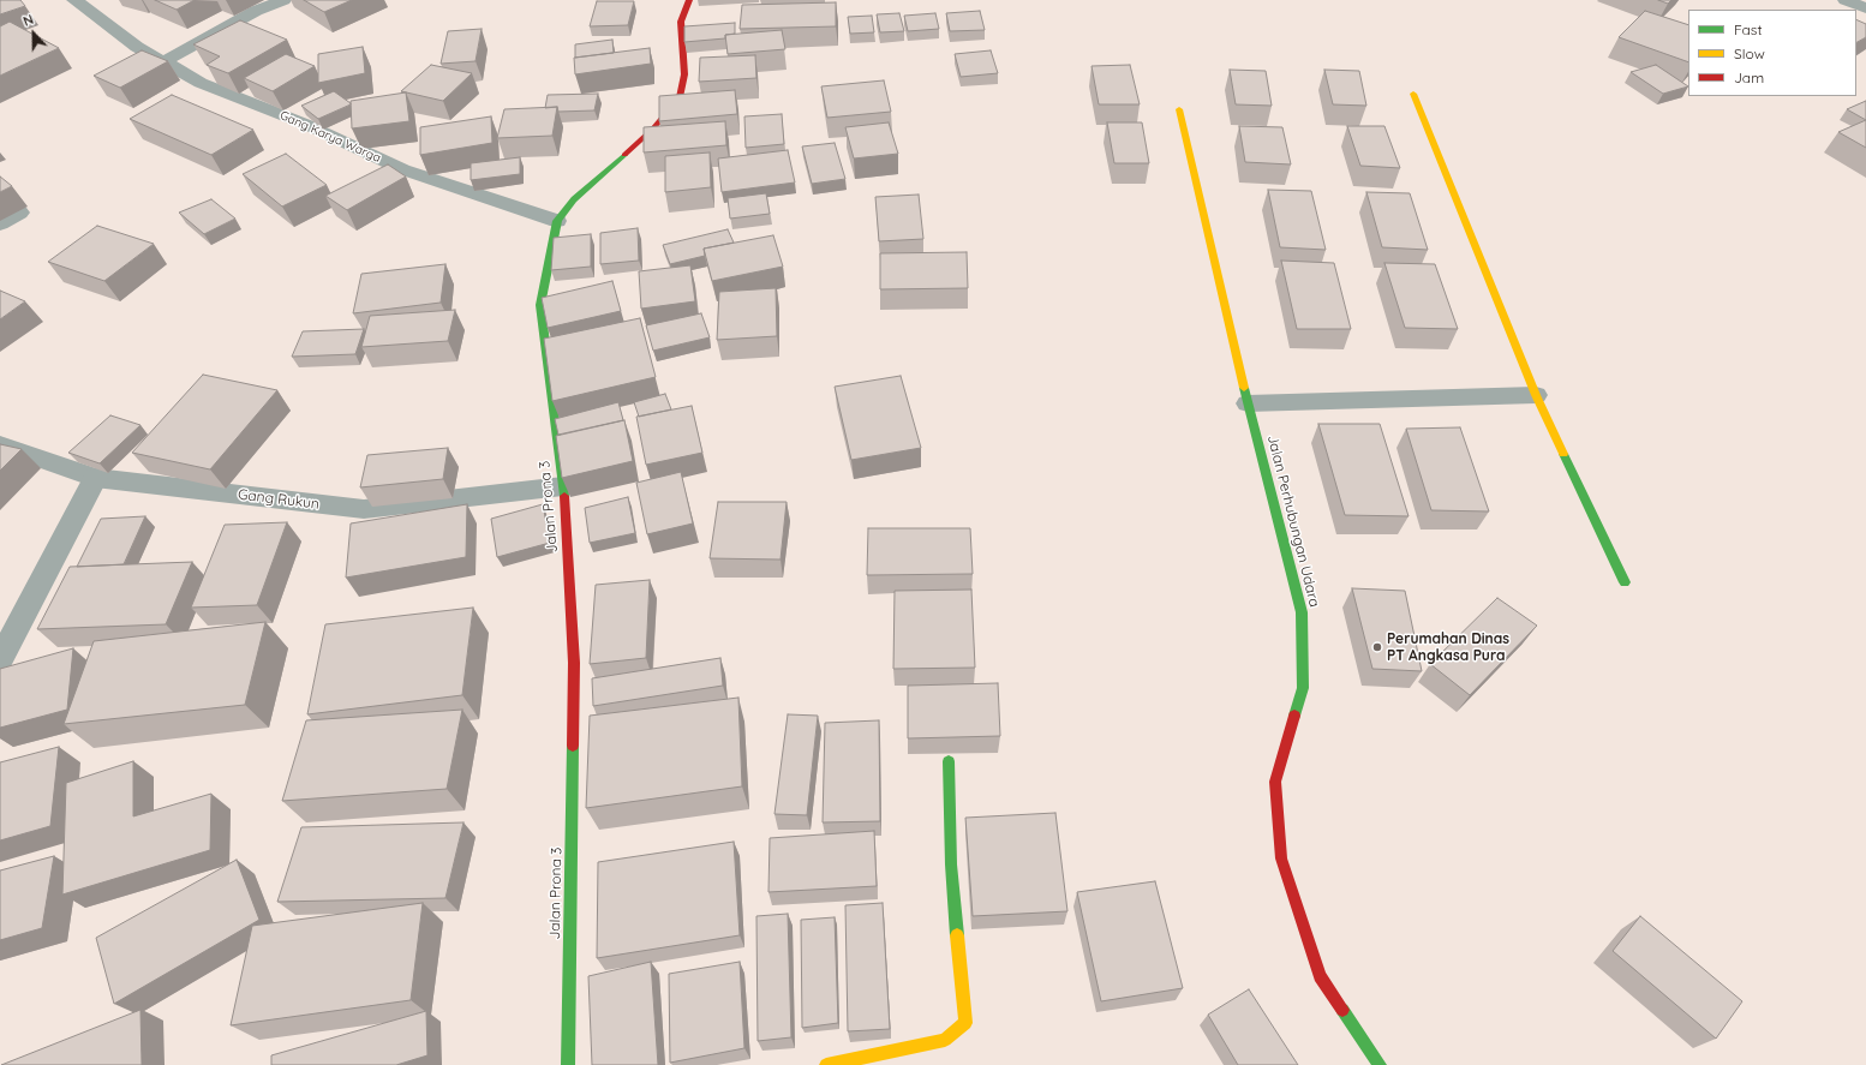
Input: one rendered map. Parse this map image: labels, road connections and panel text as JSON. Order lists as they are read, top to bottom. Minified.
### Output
{"streets":{"street":["Jalan Prona 3","Jalan Perhubungan Udara"],"lane":["Gang Karya Warga","Gang Rukun"]},"crossings":[["Gang Karya Warga","Jalan Prona 3"],["Gang Rukun","Jalan Prona 3"]],"places":["Perumahan Dinas PT Angkasa Pura"],"legend":["Fast","Slow","Jam"],"north":"top"}
